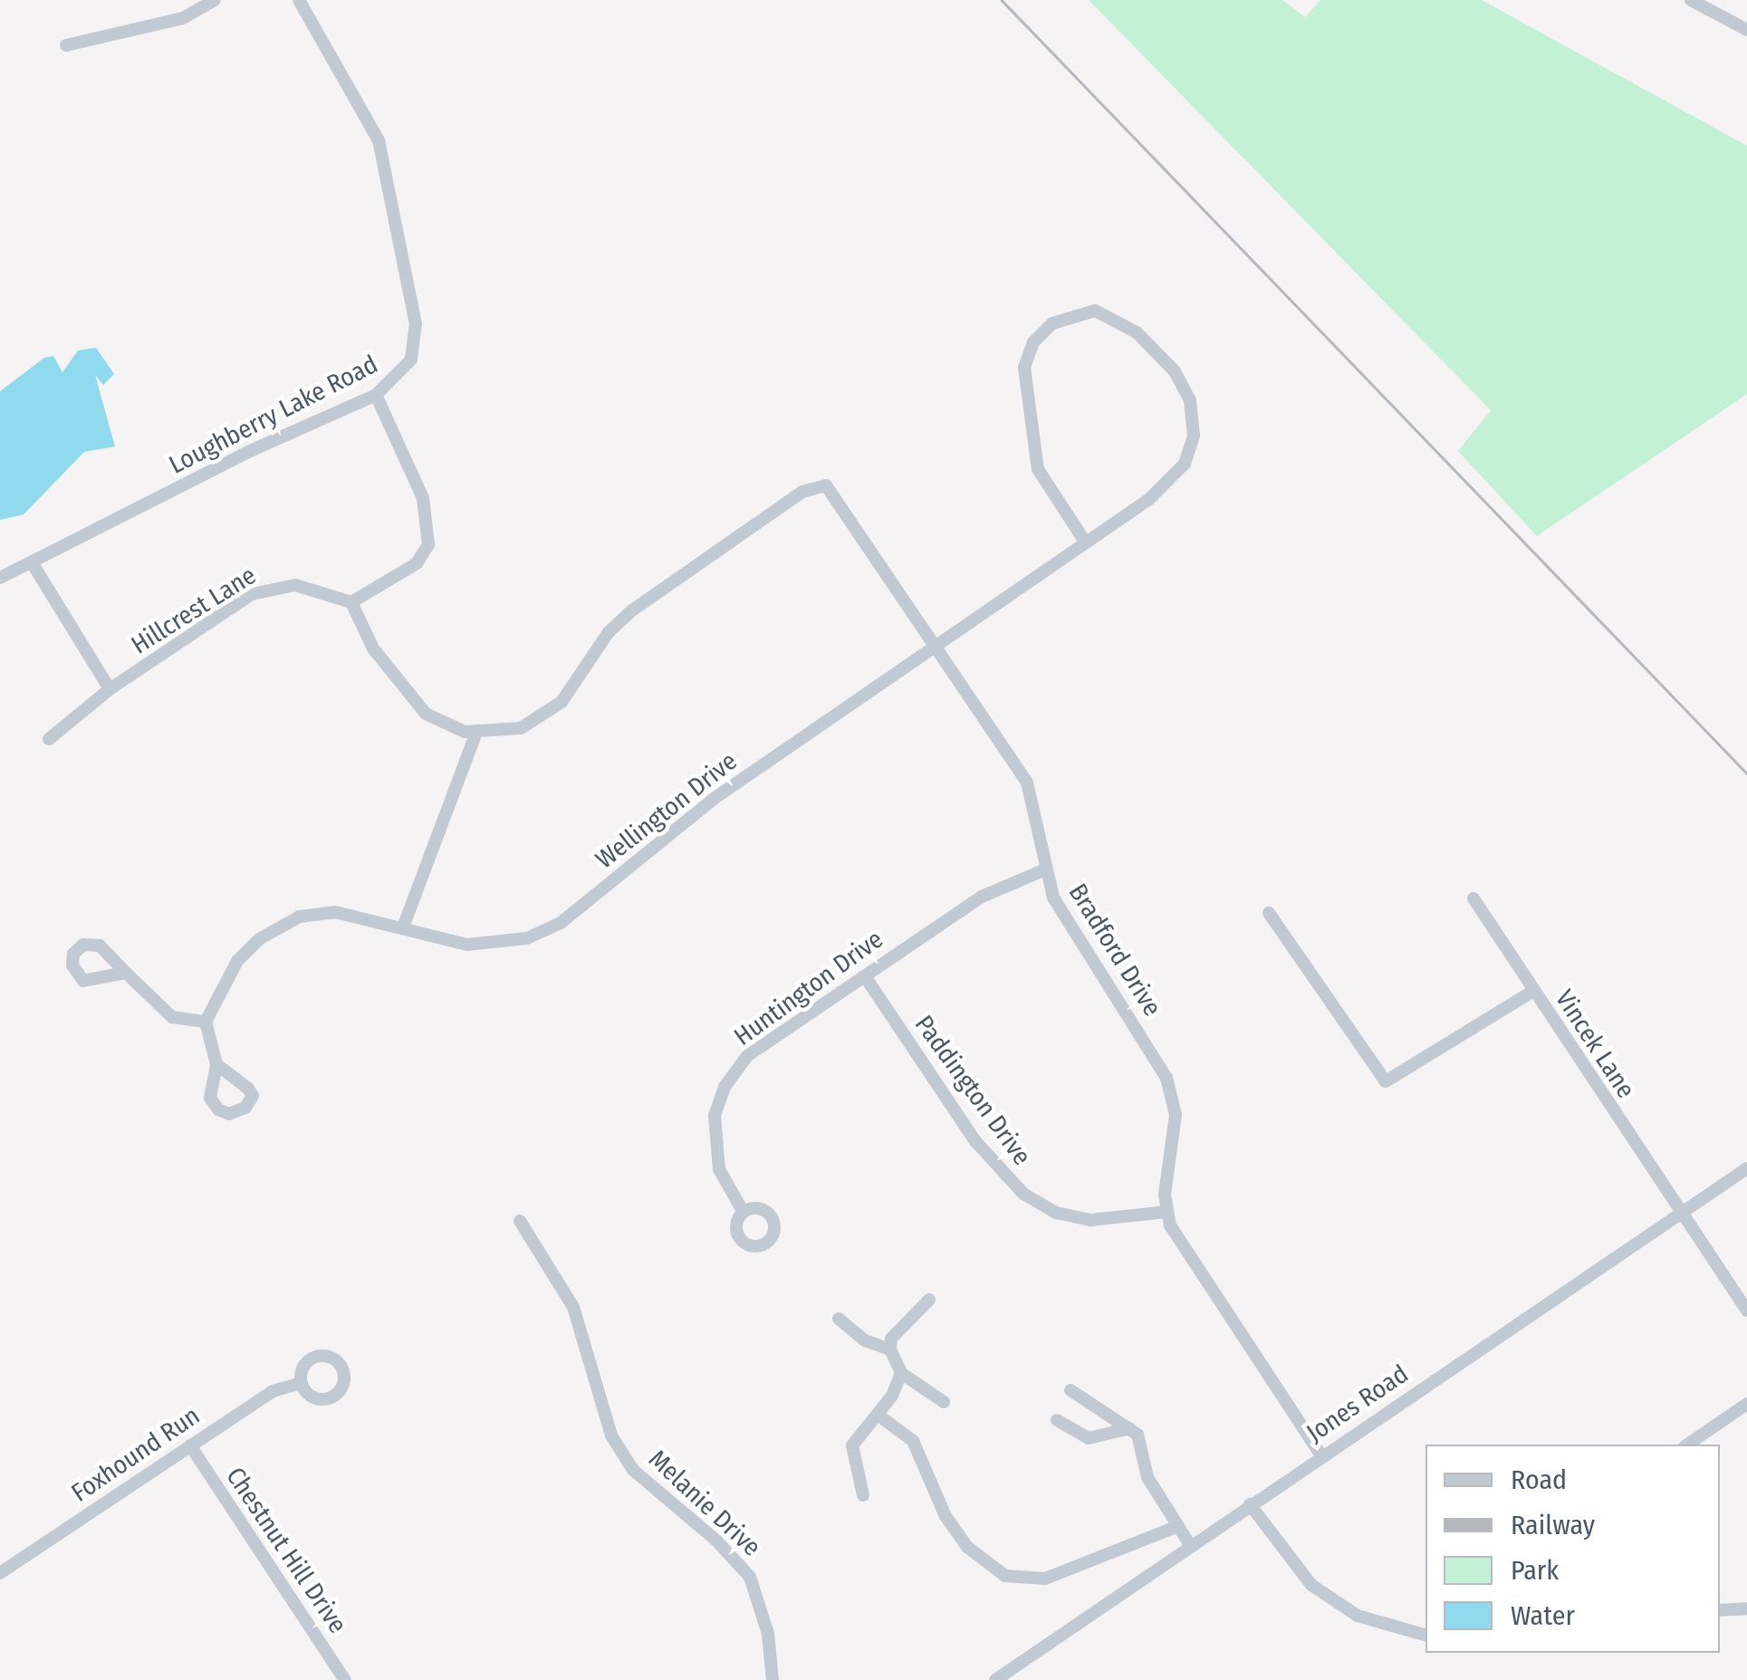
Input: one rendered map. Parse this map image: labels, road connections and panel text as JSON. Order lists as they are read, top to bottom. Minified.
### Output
{"streets":{"street":["Loughberry Lake Road","Hillcrest Lane","Wellington Drive","Bradford Drive","Huntington Drive","Vincek Lane","Paddington Drive","Jones Road","Foxhound Run","Melanie Drive","Chestnut Hill Drive"]},"crossings":[["Wellington Drive","Bradford Drive"],["Bradford Drive","Huntington Drive"],["Bradford Drive","Paddington Drive"],["Huntington Drive","Paddington Drive"],["Vincek Lane","Jones Road"],["Foxhound Run","Chestnut Hill Drive"]],"legend":["Road","Railway","Park","Water"]}
